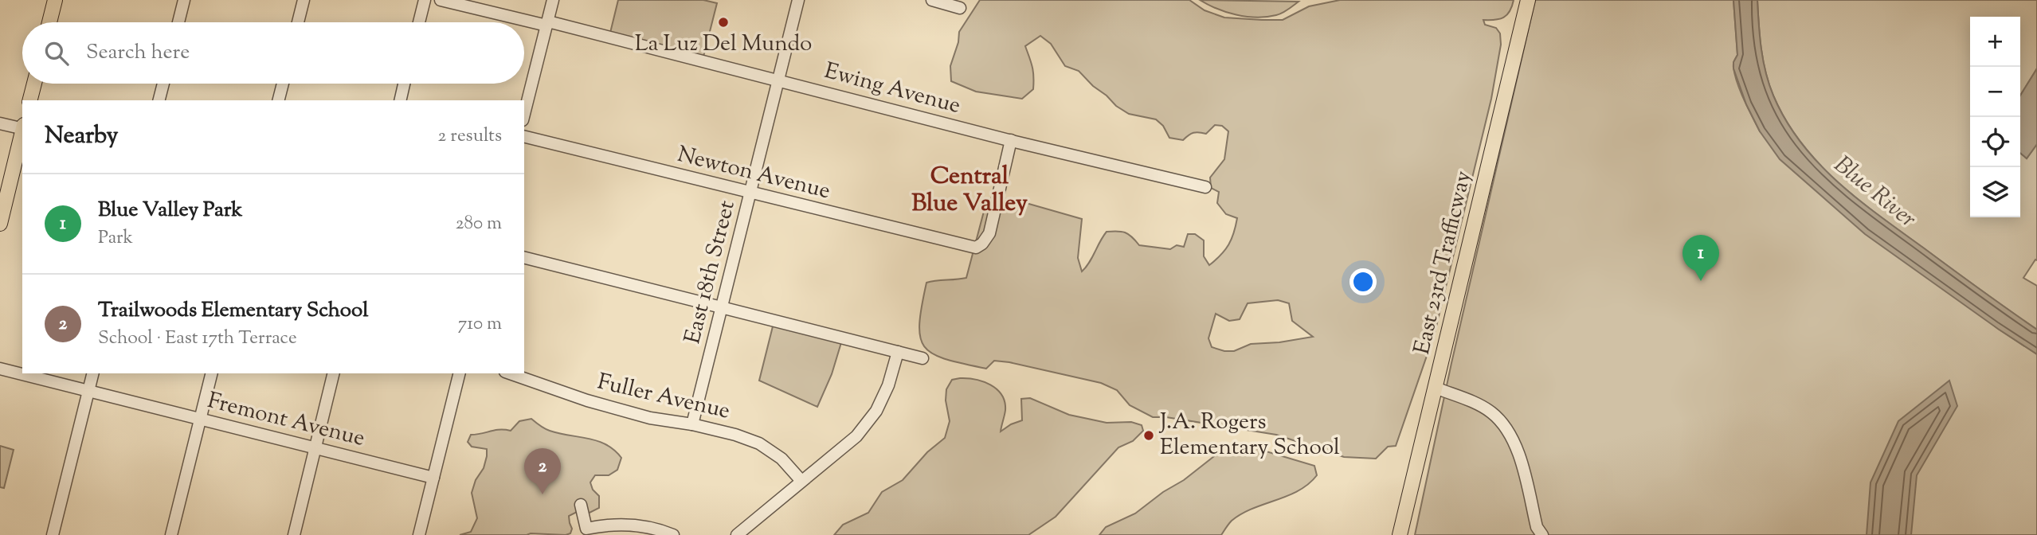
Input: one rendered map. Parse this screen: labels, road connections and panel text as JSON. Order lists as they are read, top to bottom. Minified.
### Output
{"streets":{"main road":["East 23rd Trafficway"],"street":["Ewing Avenue","Newton Avenue","East 18th Street","Fuller Avenue","Fremont Avenue"]},"crossings":[["Ewing Avenue","Newton Avenue"],["Ewing Avenue","East 18th Street"],["Newton Avenue","East 18th Street"],["East 18th Street","Fuller Avenue"]],"districts":["Central Blue Valley"],"water":["Blue River"],"places":["La Luz Del Mundo","J.A. Rogers Elementary School"],"page":{"map_buttons":["+","−"],"search":"Search here","heading":["Nearby","2 results"],"list":[{"mark":"1","name":"Blue Valley Park","note":"Park","value":"280 m"},{"mark":"2","name":"Trailwoods Elementary School","note":"School · East 17th Terrace","value":"710 m"}],"pins":["1","2"]}}
